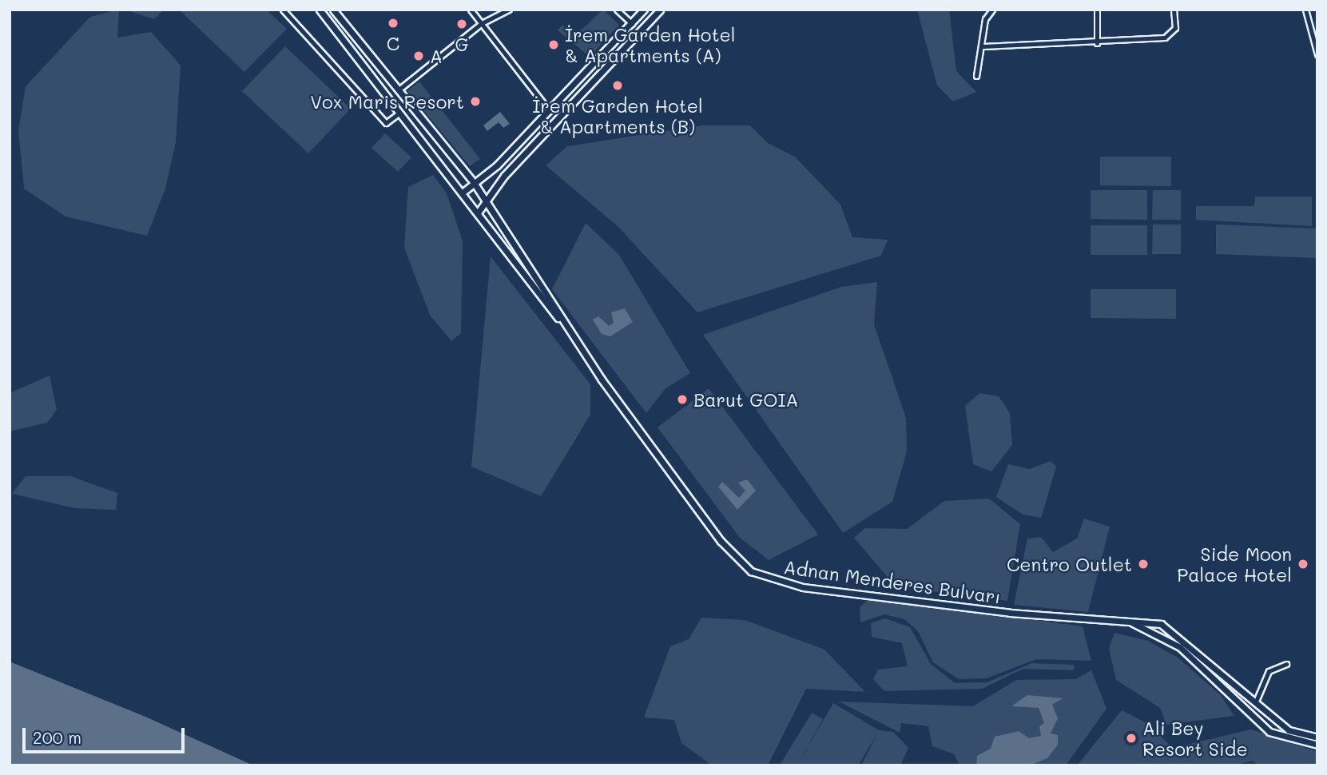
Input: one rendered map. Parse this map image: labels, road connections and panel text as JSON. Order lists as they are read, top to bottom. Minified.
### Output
{"streets":{"main road":["Adnan Menderes Bulvarı"]},"places":["C","G","İrem Garden Hotel & Apartments (A)","A","İrem Garden Hotel & Apartments (B)","Vox Maris Resort","Barut GOIA","Centro Outlet","Side Moon Palace Hotel","Ali Bey Resort Side"],"scale_bar":"200 m"}
